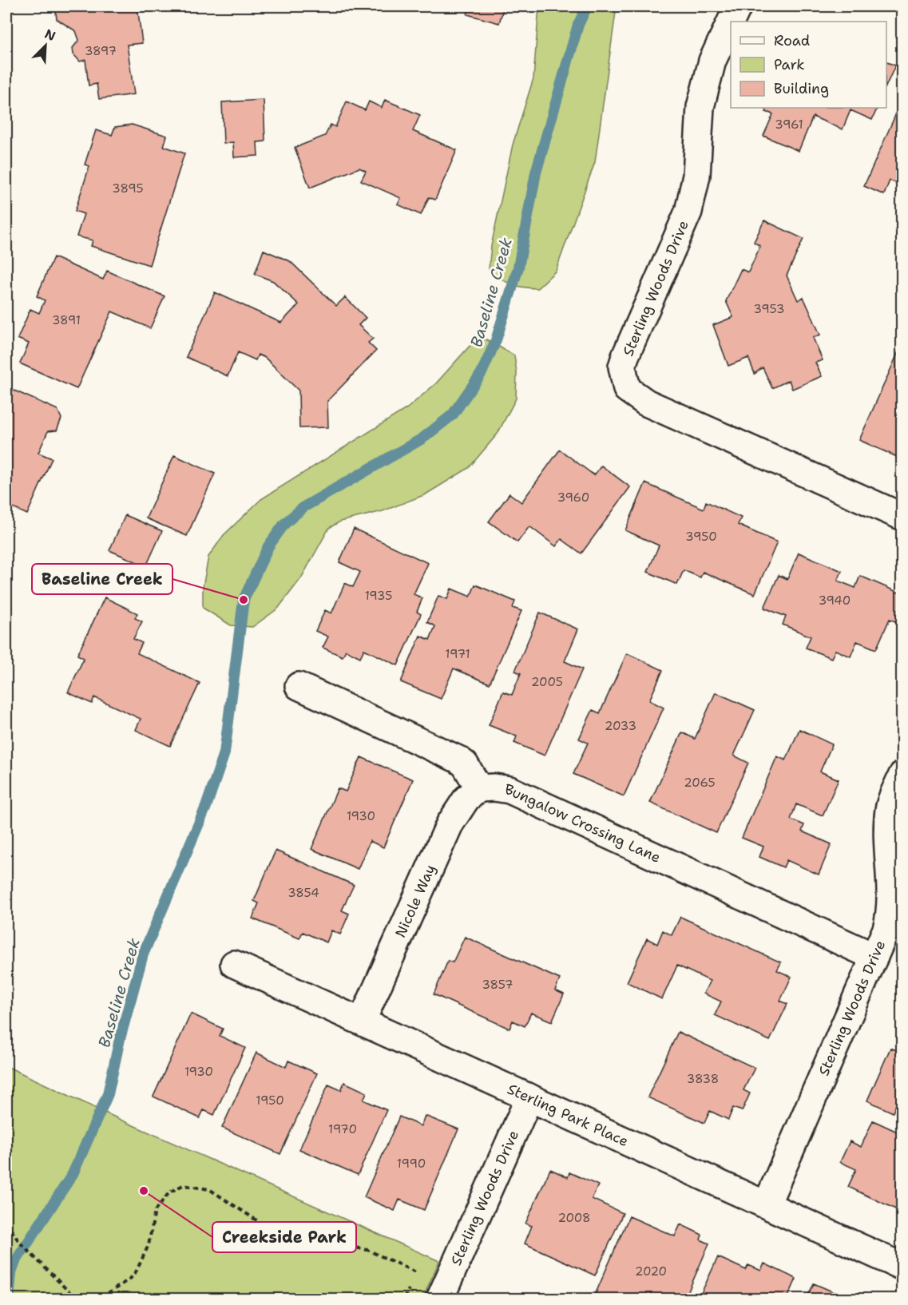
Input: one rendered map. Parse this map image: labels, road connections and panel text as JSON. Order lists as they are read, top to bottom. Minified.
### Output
{"streets":{"street":["Sterling Woods Drive","Bungalow Crossing Lane","Nicole Way","Sterling Park Place"]},"crossings":[["Sterling Woods Drive","Bungalow Crossing Lane"],["Sterling Woods Drive","Sterling Park Place"],["Bungalow Crossing Lane","Nicole Way"],["Nicole Way","Sterling Park Place"]],"water":["Baseline Creek"],"places":["Baseline Creek","Creekside Park"],"house_numbers":["3897","3961","3895","3953","3891","3960","3950","1935","3940","1971","2005","2033","2065","1930","3854","3857","1930","3838","1950","1970","1990","2008","2020"],"legend":["Road","Park","Building"],"north":"top right"}
